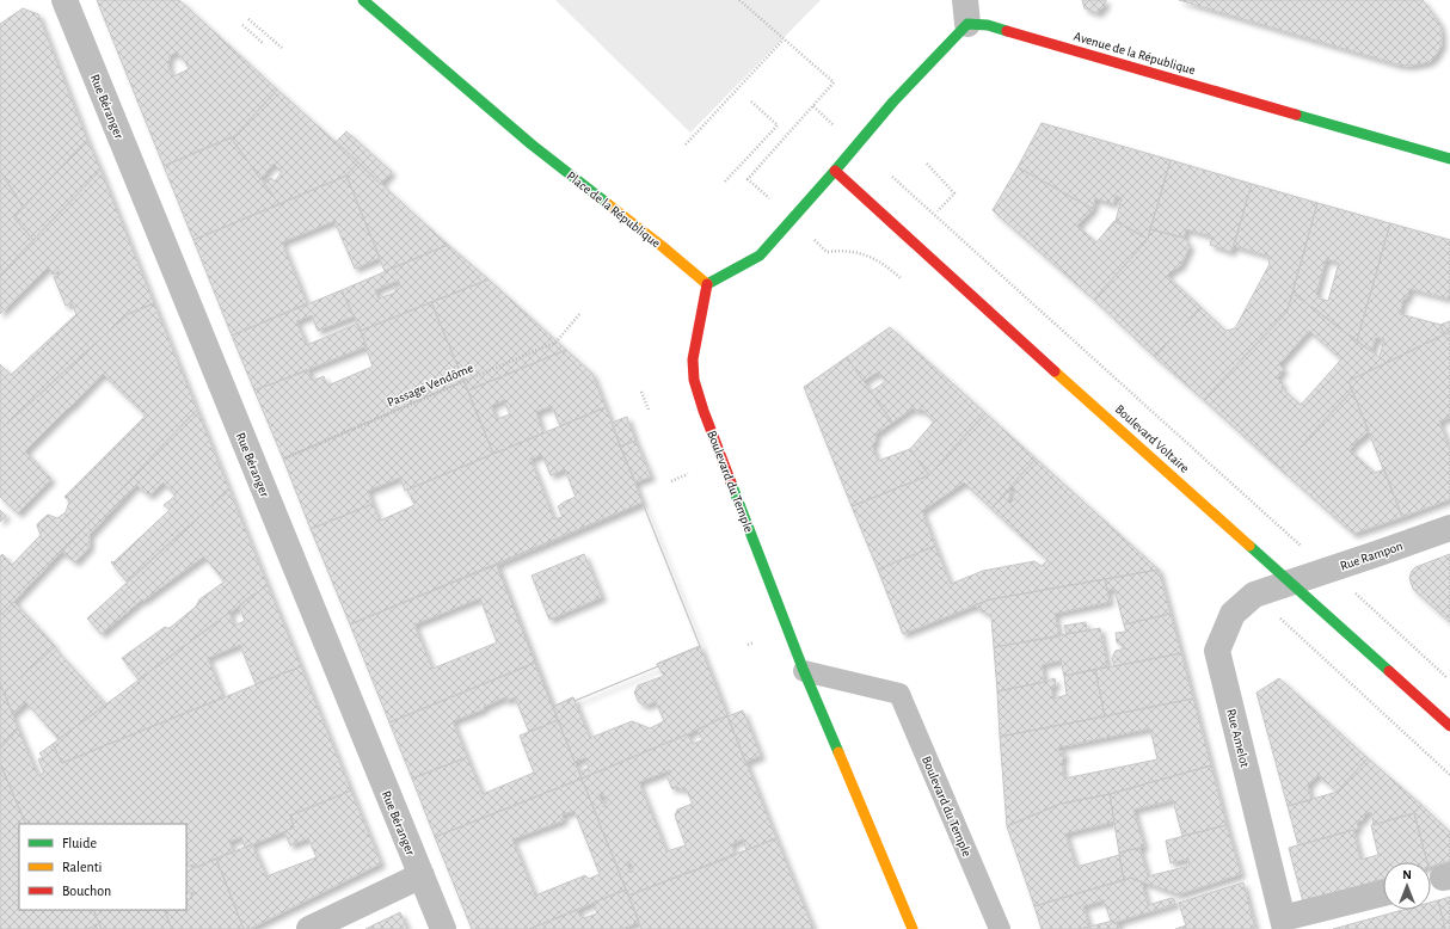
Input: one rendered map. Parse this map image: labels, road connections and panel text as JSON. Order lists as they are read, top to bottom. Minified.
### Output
{"streets":{"main road":["Avenue de la République","Place de la République","Boulevard Voltaire","Boulevard du Temple"],"street":["Rue Béranger","Rue Rampon","Rue Amelot"],"path":["Passage Vendôme"]},"crossings":[["Avenue de la République","Boulevard Voltaire"],["Place de la République","Boulevard du Temple"],["Boulevard Voltaire","Rue Rampon"],["Boulevard Voltaire","Rue Amelot"],["Rue Rampon","Rue Amelot"]],"legend":["Fluide","Ralenti","Bouchon"],"north":"top"}
